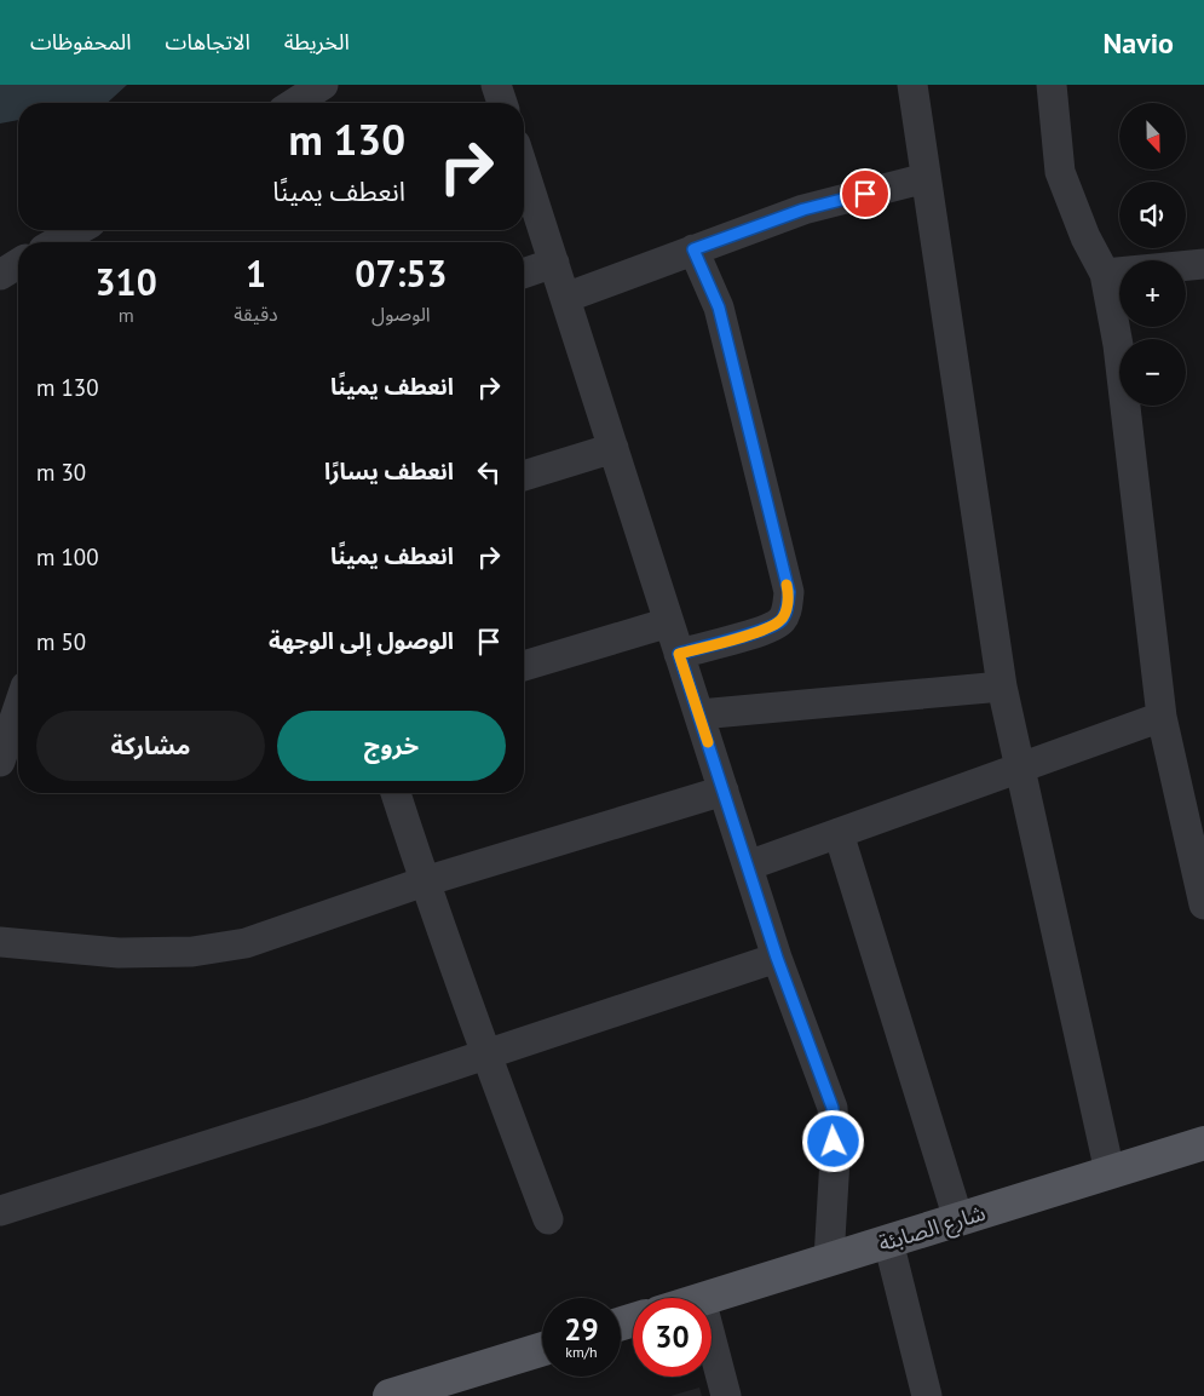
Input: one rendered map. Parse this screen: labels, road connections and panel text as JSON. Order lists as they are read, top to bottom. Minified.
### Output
{"streets":{"main road":["شارع الصابئة"]},"north":"bottom","page":{"header":"Navio","nav":["الخريطة","الاتجاهات","المحفوظات"],"map_buttons":["+","−"],"turn":["130 m","انعطف يمينًا"],"eta":["07:53","الوصول","1","دقيقة","310","m"],"list":[{"name":"انعطف يمينًا","value":"130 m"},{"name":"انعطف يسارًا","value":"30 m"},{"name":"انعطف يمينًا","value":"100 m"},{"name":"الوصول إلى الوجهة","value":"50 m"}],"buttons":["خروج","مشاركة"],"speed":"29 km/h","limit":"30"}}
